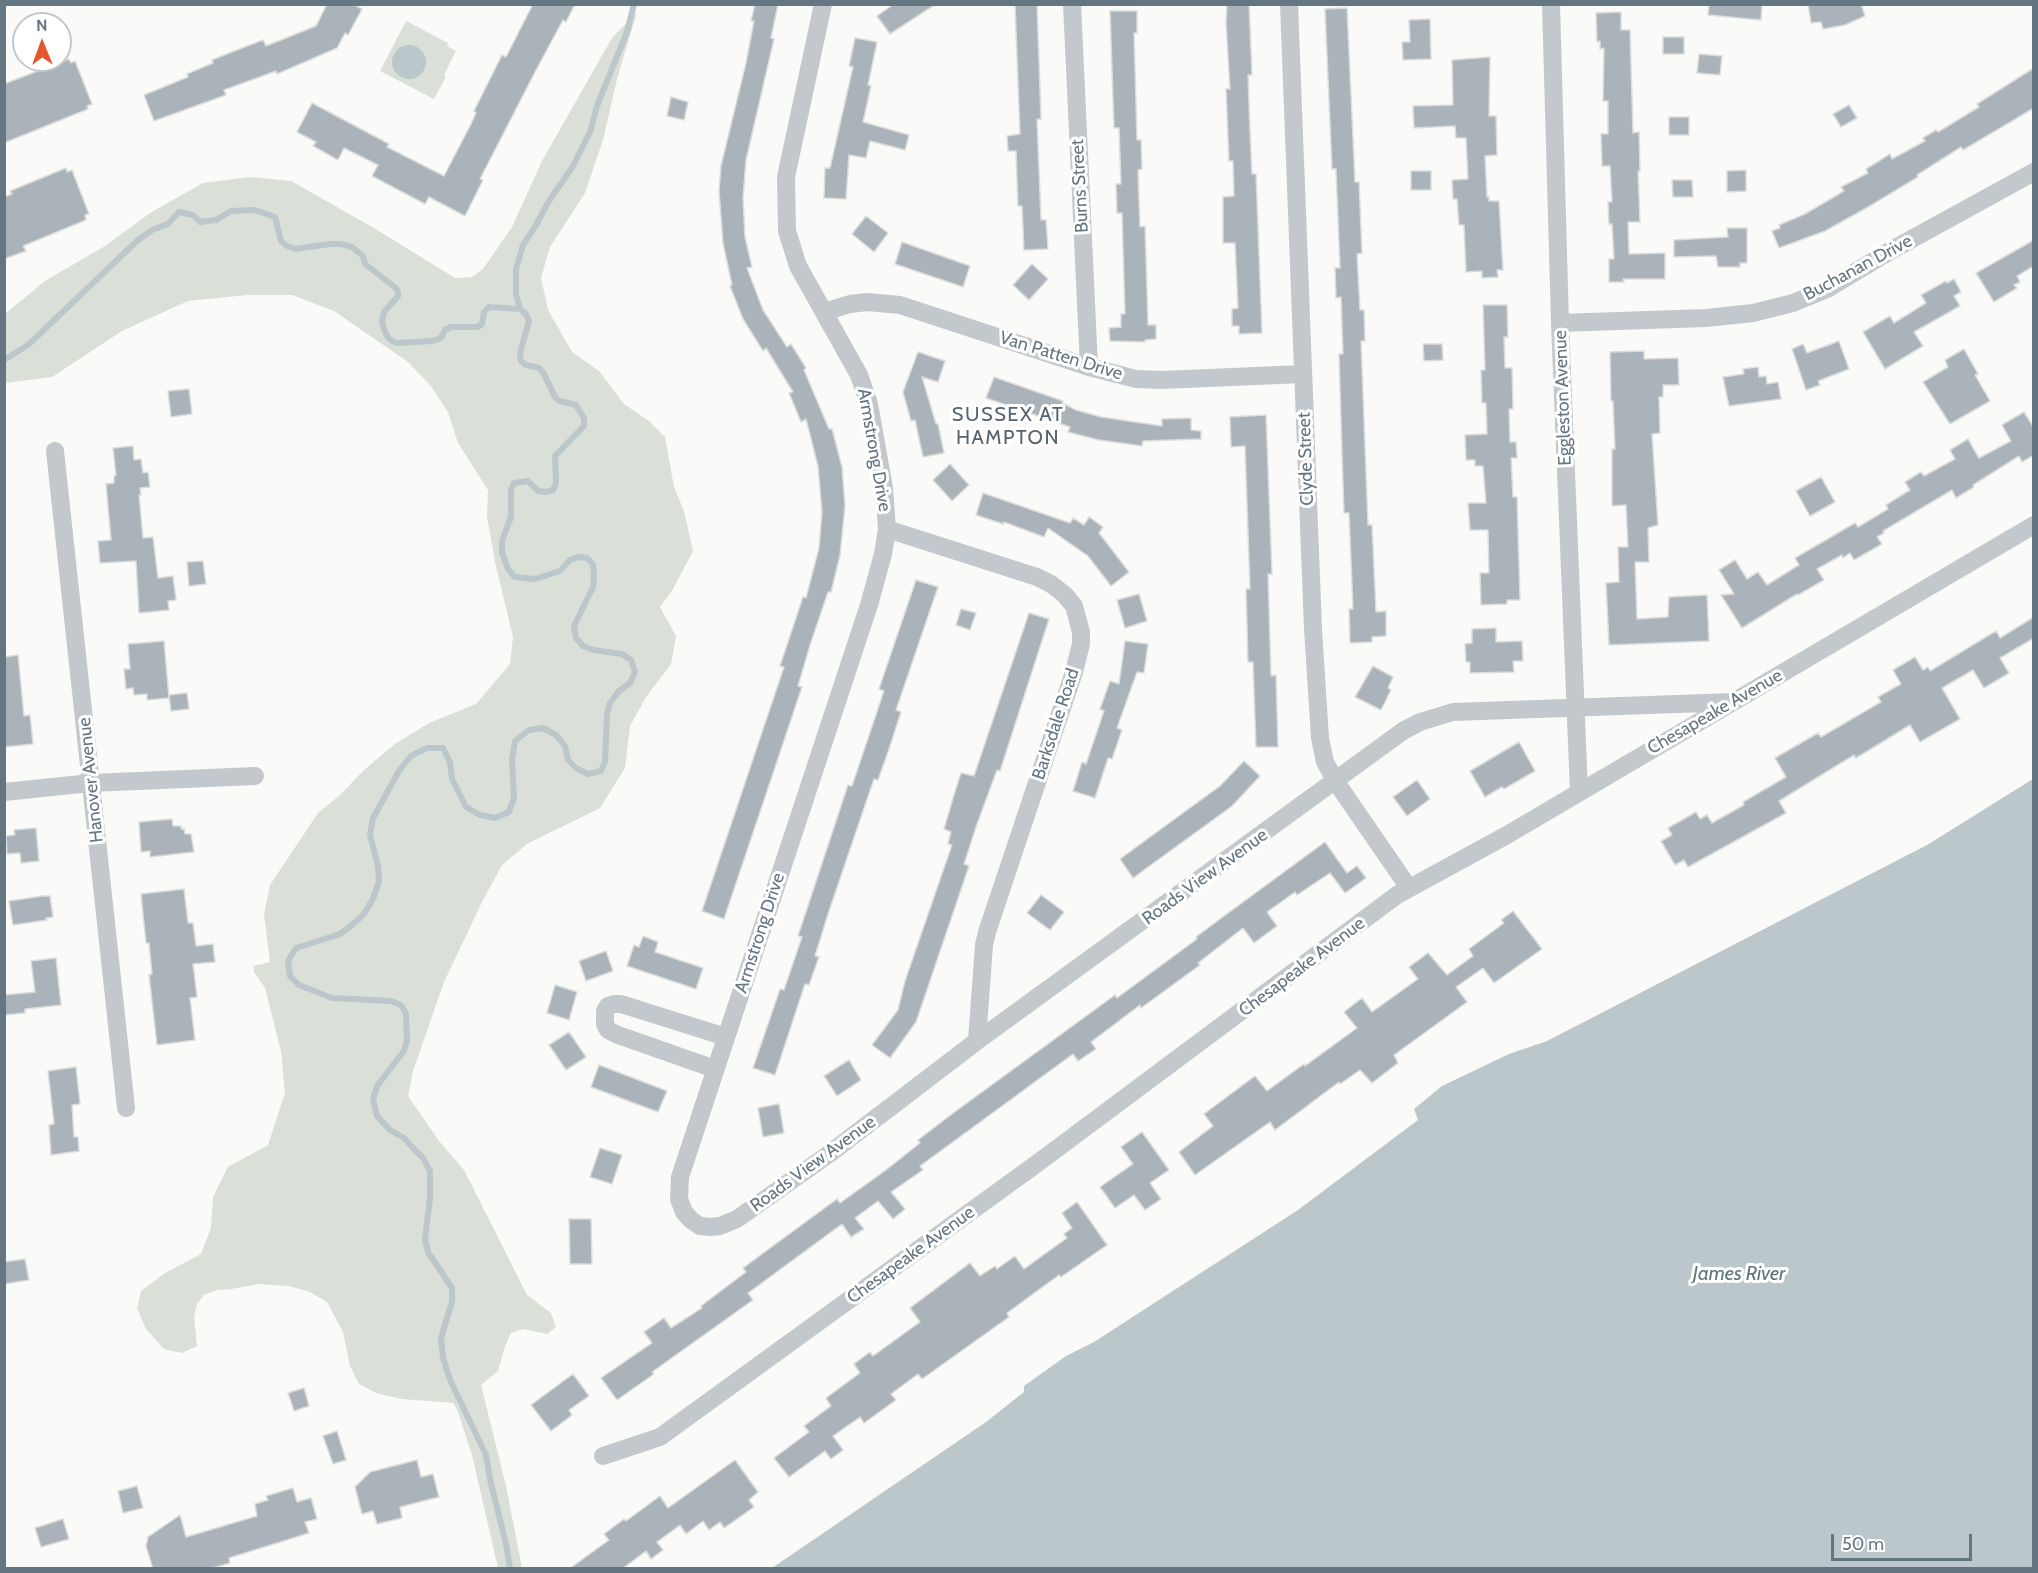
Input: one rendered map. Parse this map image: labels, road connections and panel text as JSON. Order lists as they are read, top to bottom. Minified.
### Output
{"streets":{"street":["Burns Street","Buchanan Drive","Van Patten Drive","Eggleston Avenue","Armstrong Drive","Clyde Street","Chesapeake Avenue","Barksdale Road","Hanover Avenue","Roads View Avenue"]},"crossings":[["Burns Street","Van Patten Drive"],["Buchanan Drive","Eggleston Avenue"],["Van Patten Drive","Armstrong Drive"],["Van Patten Drive","Clyde Street"],["Eggleston Avenue","Chesapeake Avenue"],["Eggleston Avenue","Roads View Avenue"],["Armstrong Drive","Barksdale Road"],["Armstrong Drive","Roads View Avenue"],["Clyde Street","Chesapeake Avenue"],["Clyde Street","Roads View Avenue"],["Chesapeake Avenue","Roads View Avenue"],["Barksdale Road","Roads View Avenue"]],"districts":["SUSSEX AT HAMPTON"],"water":["James River"],"scale_bar":"50 m","north":"top"}
